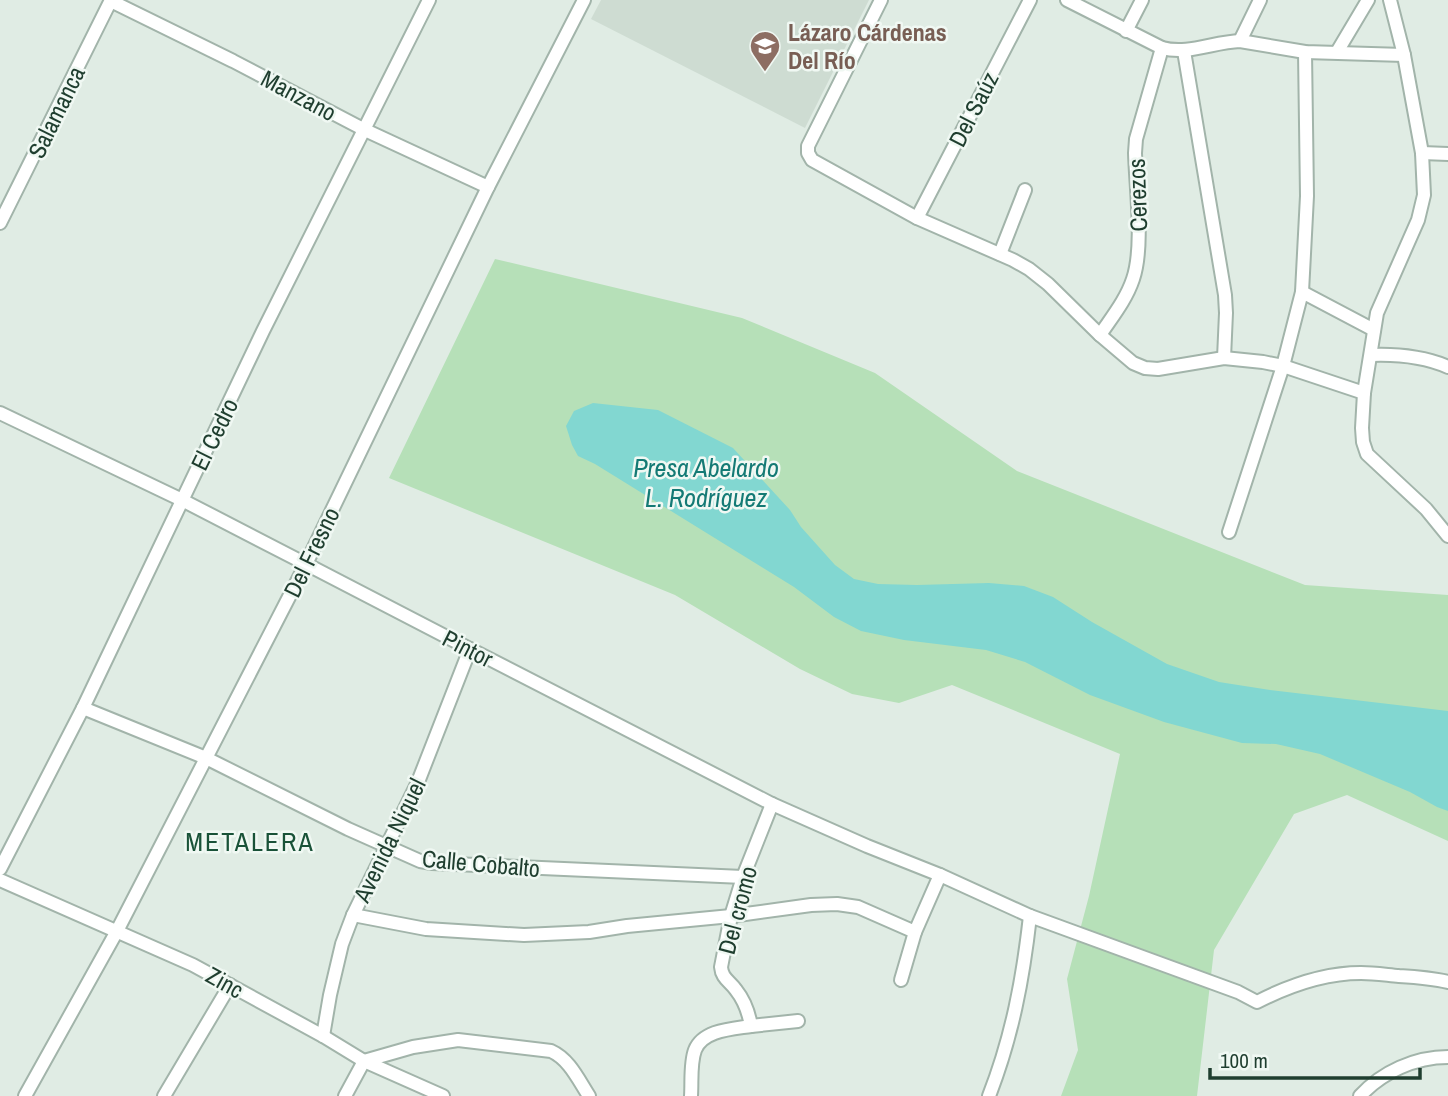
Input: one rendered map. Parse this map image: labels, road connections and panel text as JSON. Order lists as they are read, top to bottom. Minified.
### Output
{"streets":{"street":["Manzano","Del Saúz","Salamanca","Cerezos","El Cedro","Del Fresno","Pintor","Avenida Niquel","Calle Cobalto","Del cromo","Zinc"]},"crossings":[["Manzano","Salamanca"],["Manzano","El Cedro"],["Manzano","Del Fresno"],["El Cedro","Pintor"],["El Cedro","Calle Cobalto"],["Del Fresno","Pintor"],["Del Fresno","Calle Cobalto"],["Del Fresno","Zinc"],["Pintor","Avenida Niquel"],["Pintor","Del cromo"],["Avenida Niquel","Calle Cobalto"],["Avenida Niquel","Zinc"],["Calle Cobalto","Del cromo"]],"districts":["METALERA"],"water":["Presa Abelardo L. Rodríguez"],"places":{"school or university":["Lázaro Cárdenas Del Río"]},"scale_bar":"100 m"}
